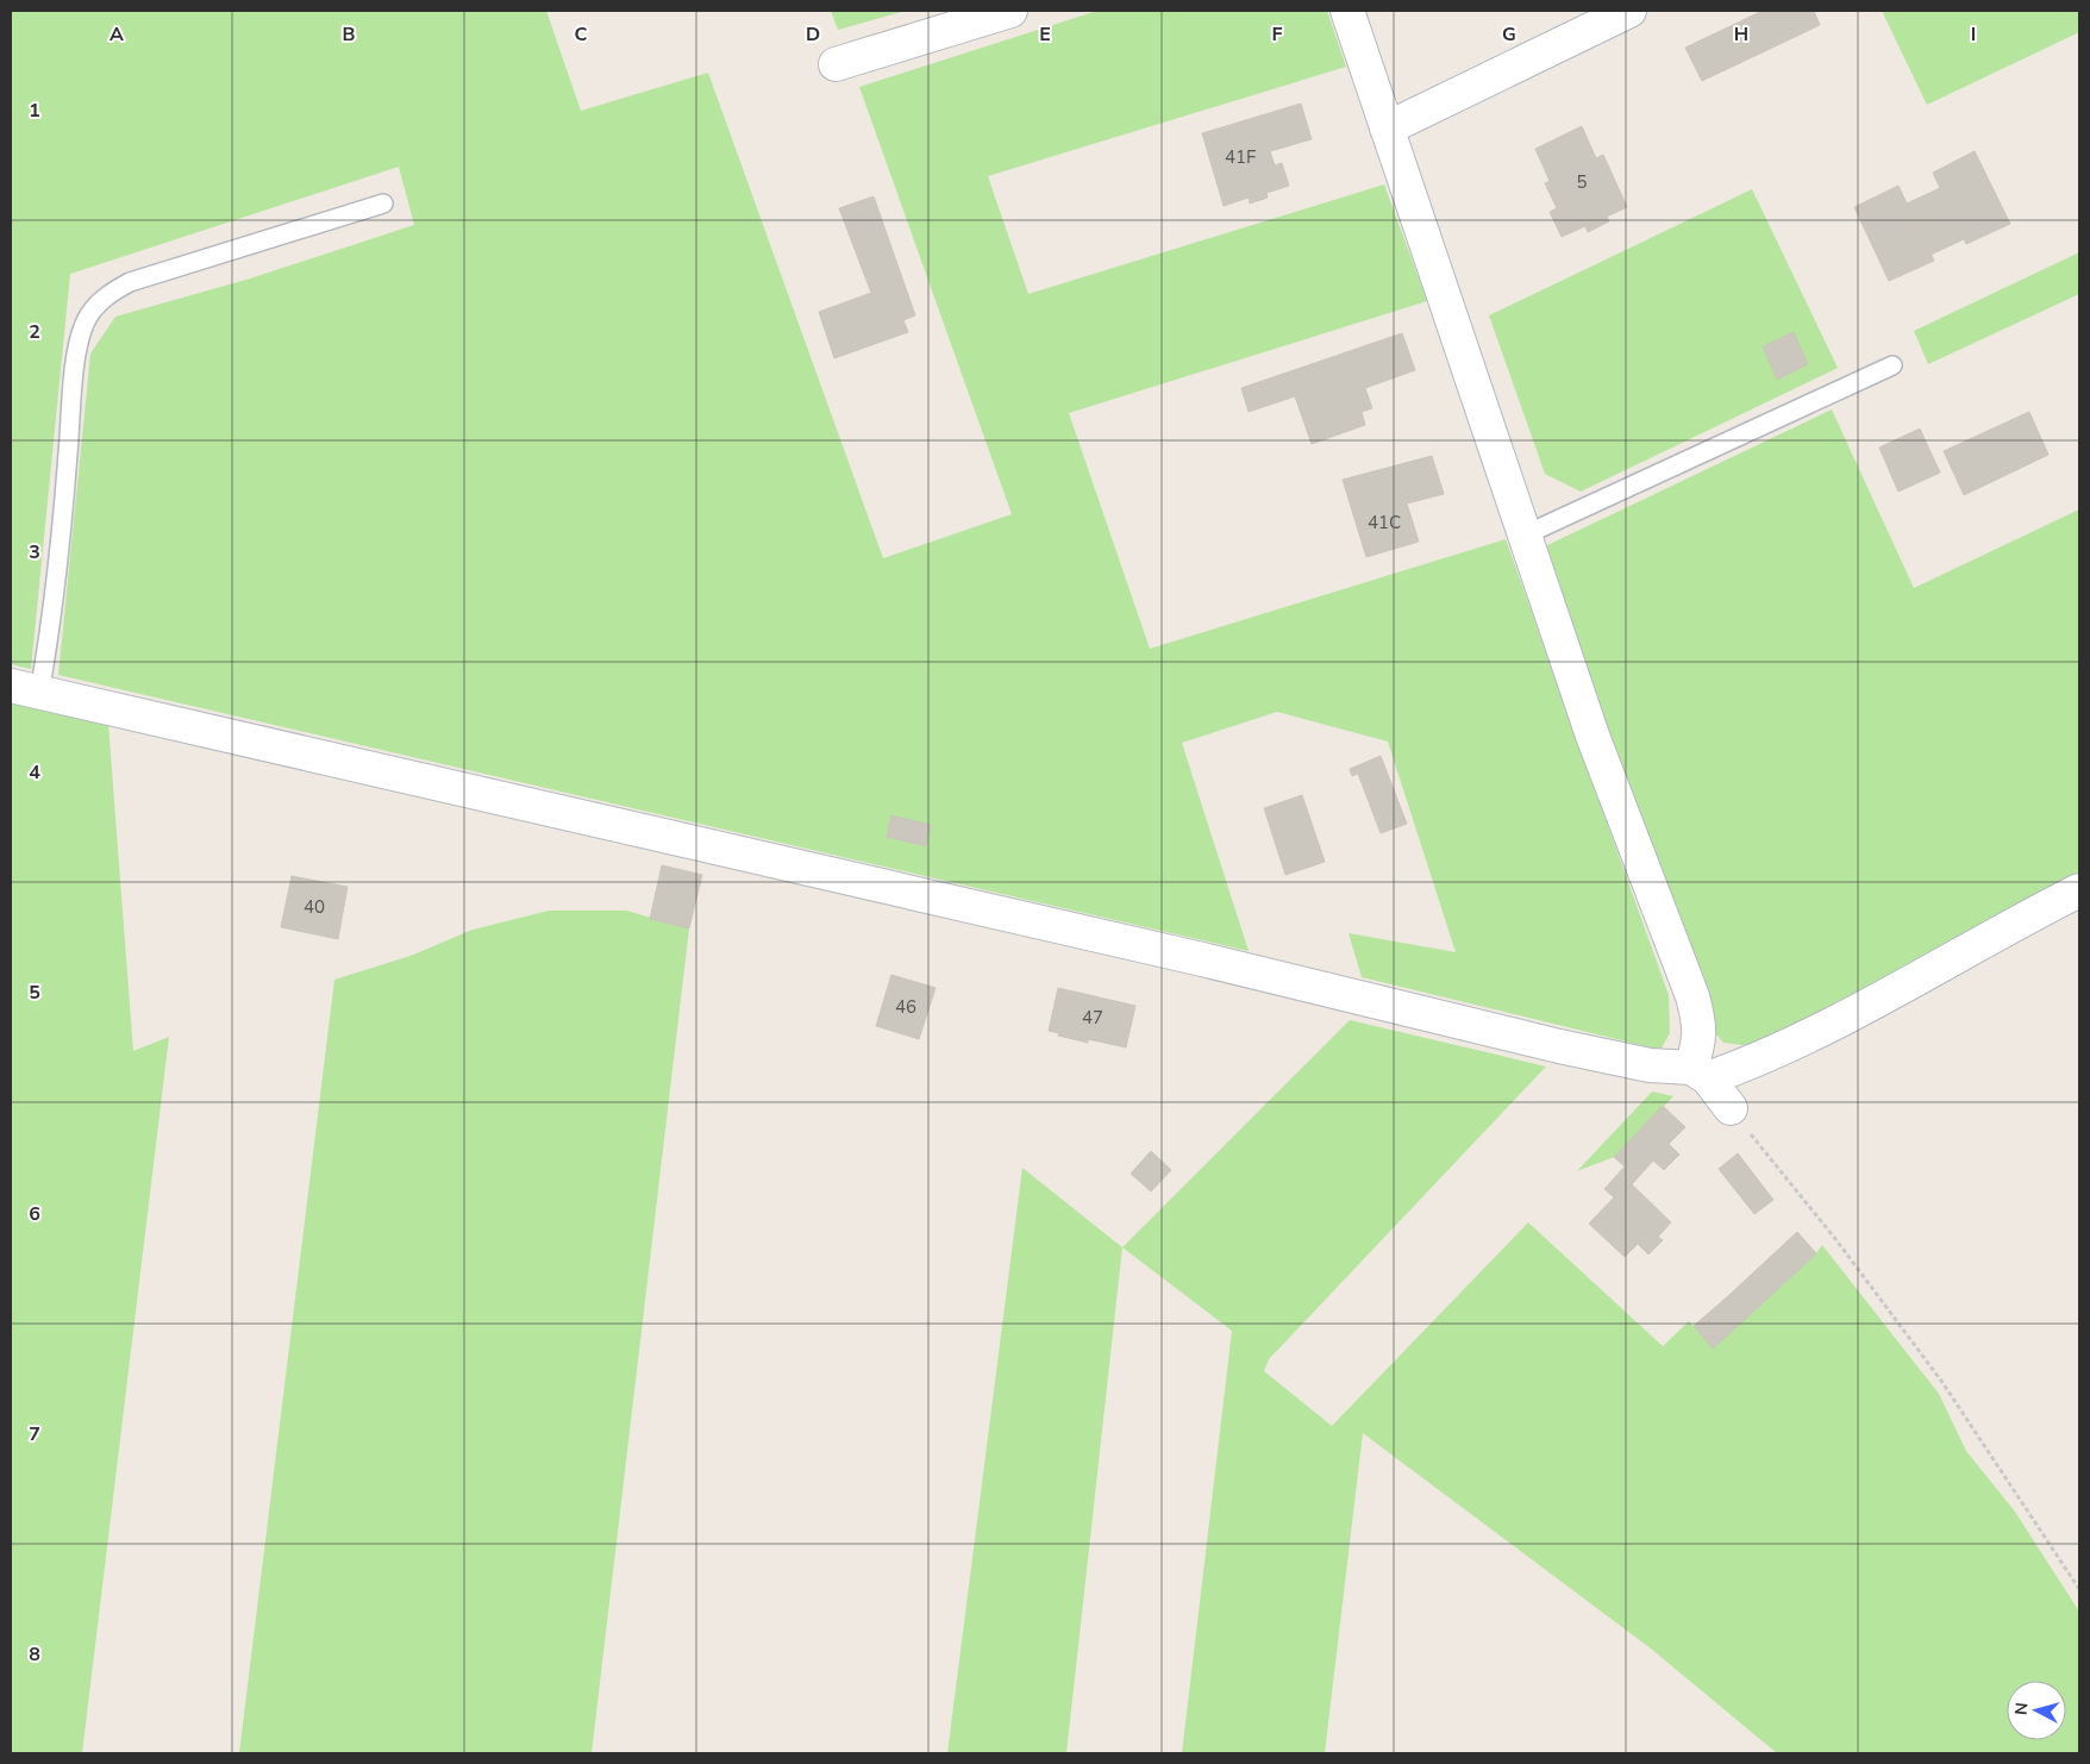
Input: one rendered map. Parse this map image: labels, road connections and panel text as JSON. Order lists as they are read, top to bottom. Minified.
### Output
{"house_numbers":["41F","5","41C","40","46","47"],"north":"left","grid":{"columns":["A","B","C","D","E","F","G","H","I"],"rows":["1","2","3","4","5","6","7","8"]}}
